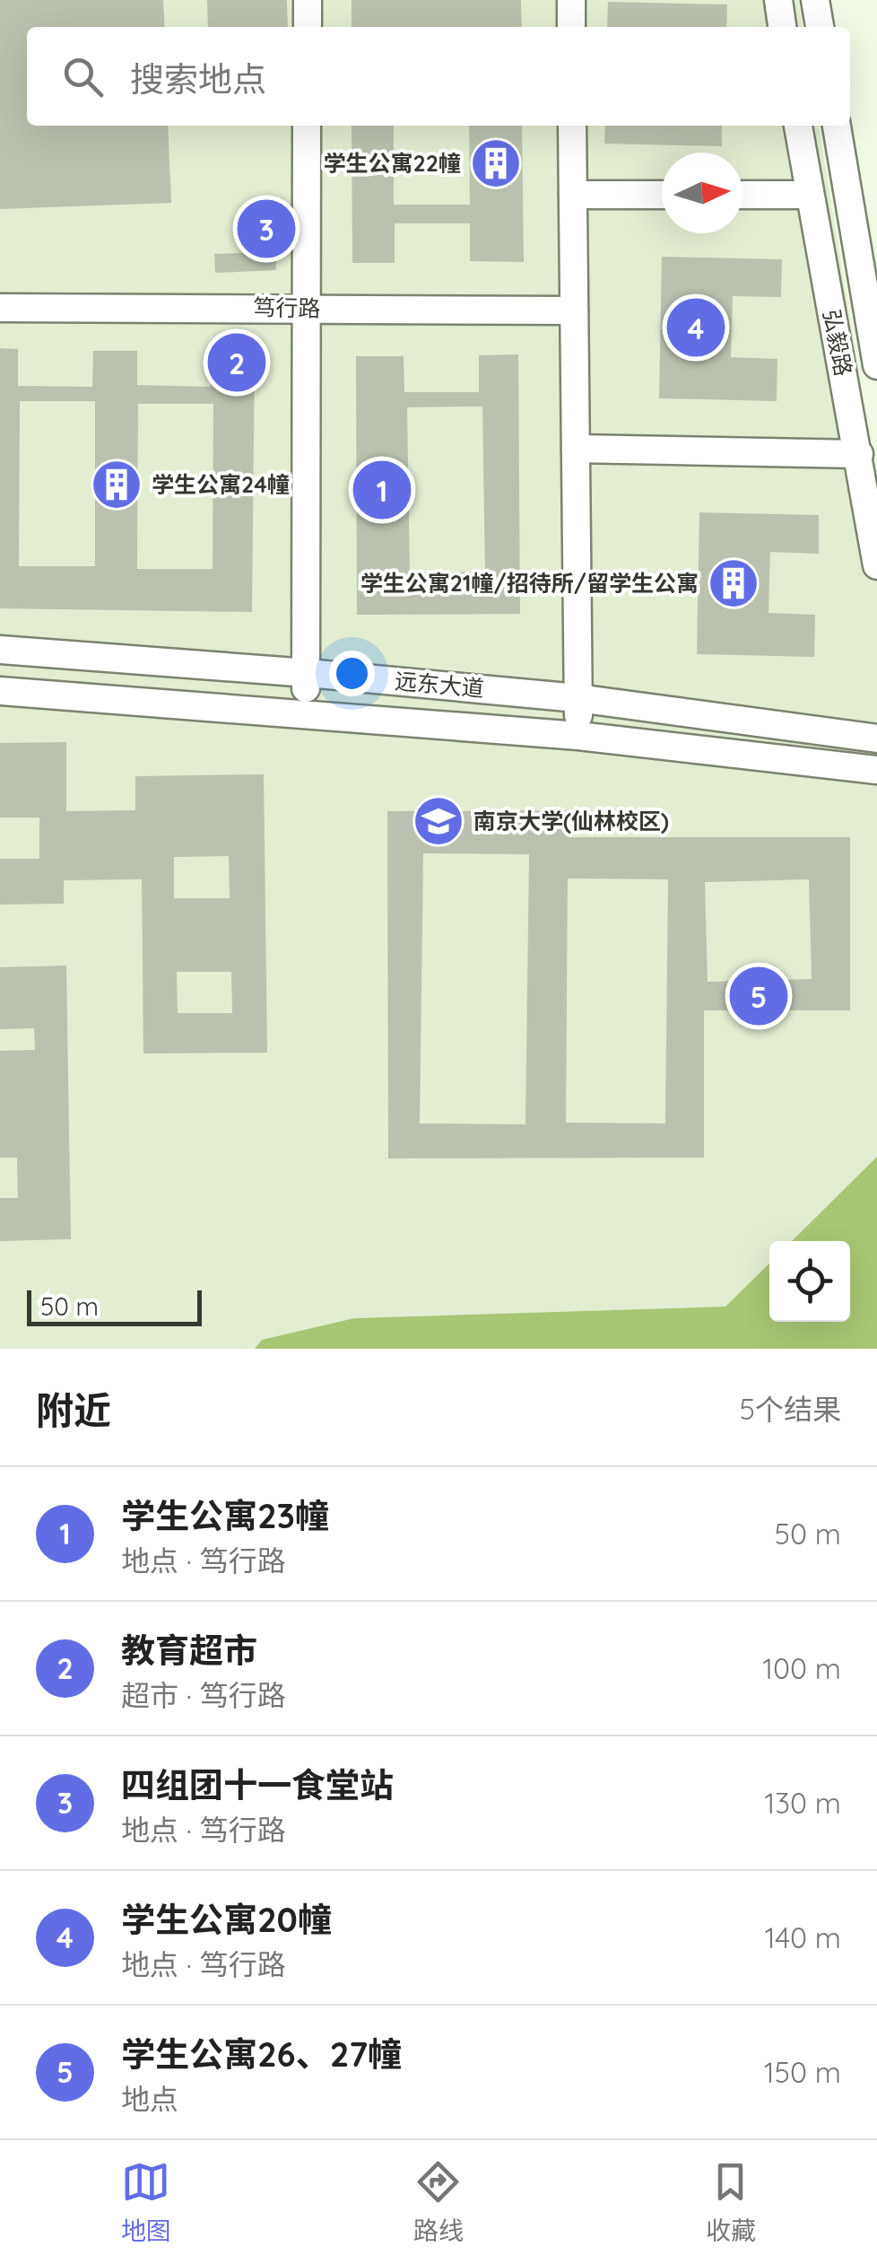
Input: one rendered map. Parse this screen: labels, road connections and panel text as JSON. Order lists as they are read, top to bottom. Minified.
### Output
{"streets":{"street":["笃行路","弘毅路","远东大道"]},"places":{"building":["学生公寓22幢","学生公寓24幢","学生公寓21幢/招待所/留学生公寓"],"school or university":["南京大学(仙林校区)"]},"scale_bar":"50 m","north":"right","page":{"search":"搜索地点","pins":["3","4","2","1","5"],"scale":"50 m","heading":["附近","5个结果"],"list":[{"mark":"1","name":"学生公寓23幢","note":"地点 · 笃行路","value":"50 m"},{"mark":"2","name":"教育超市","note":"超市 · 笃行路","value":"100 m"},{"mark":"3","name":"四组团十一食堂站","note":"地点 · 笃行路","value":"130 m"},{"mark":"4","name":"学生公寓20幢","note":"地点 · 笃行路","value":"140 m"},{"mark":"5","name":"学生公寓26、27幢","note":"地点","value":"150 m"}],"nav":["地图","路线","收藏"]}}
